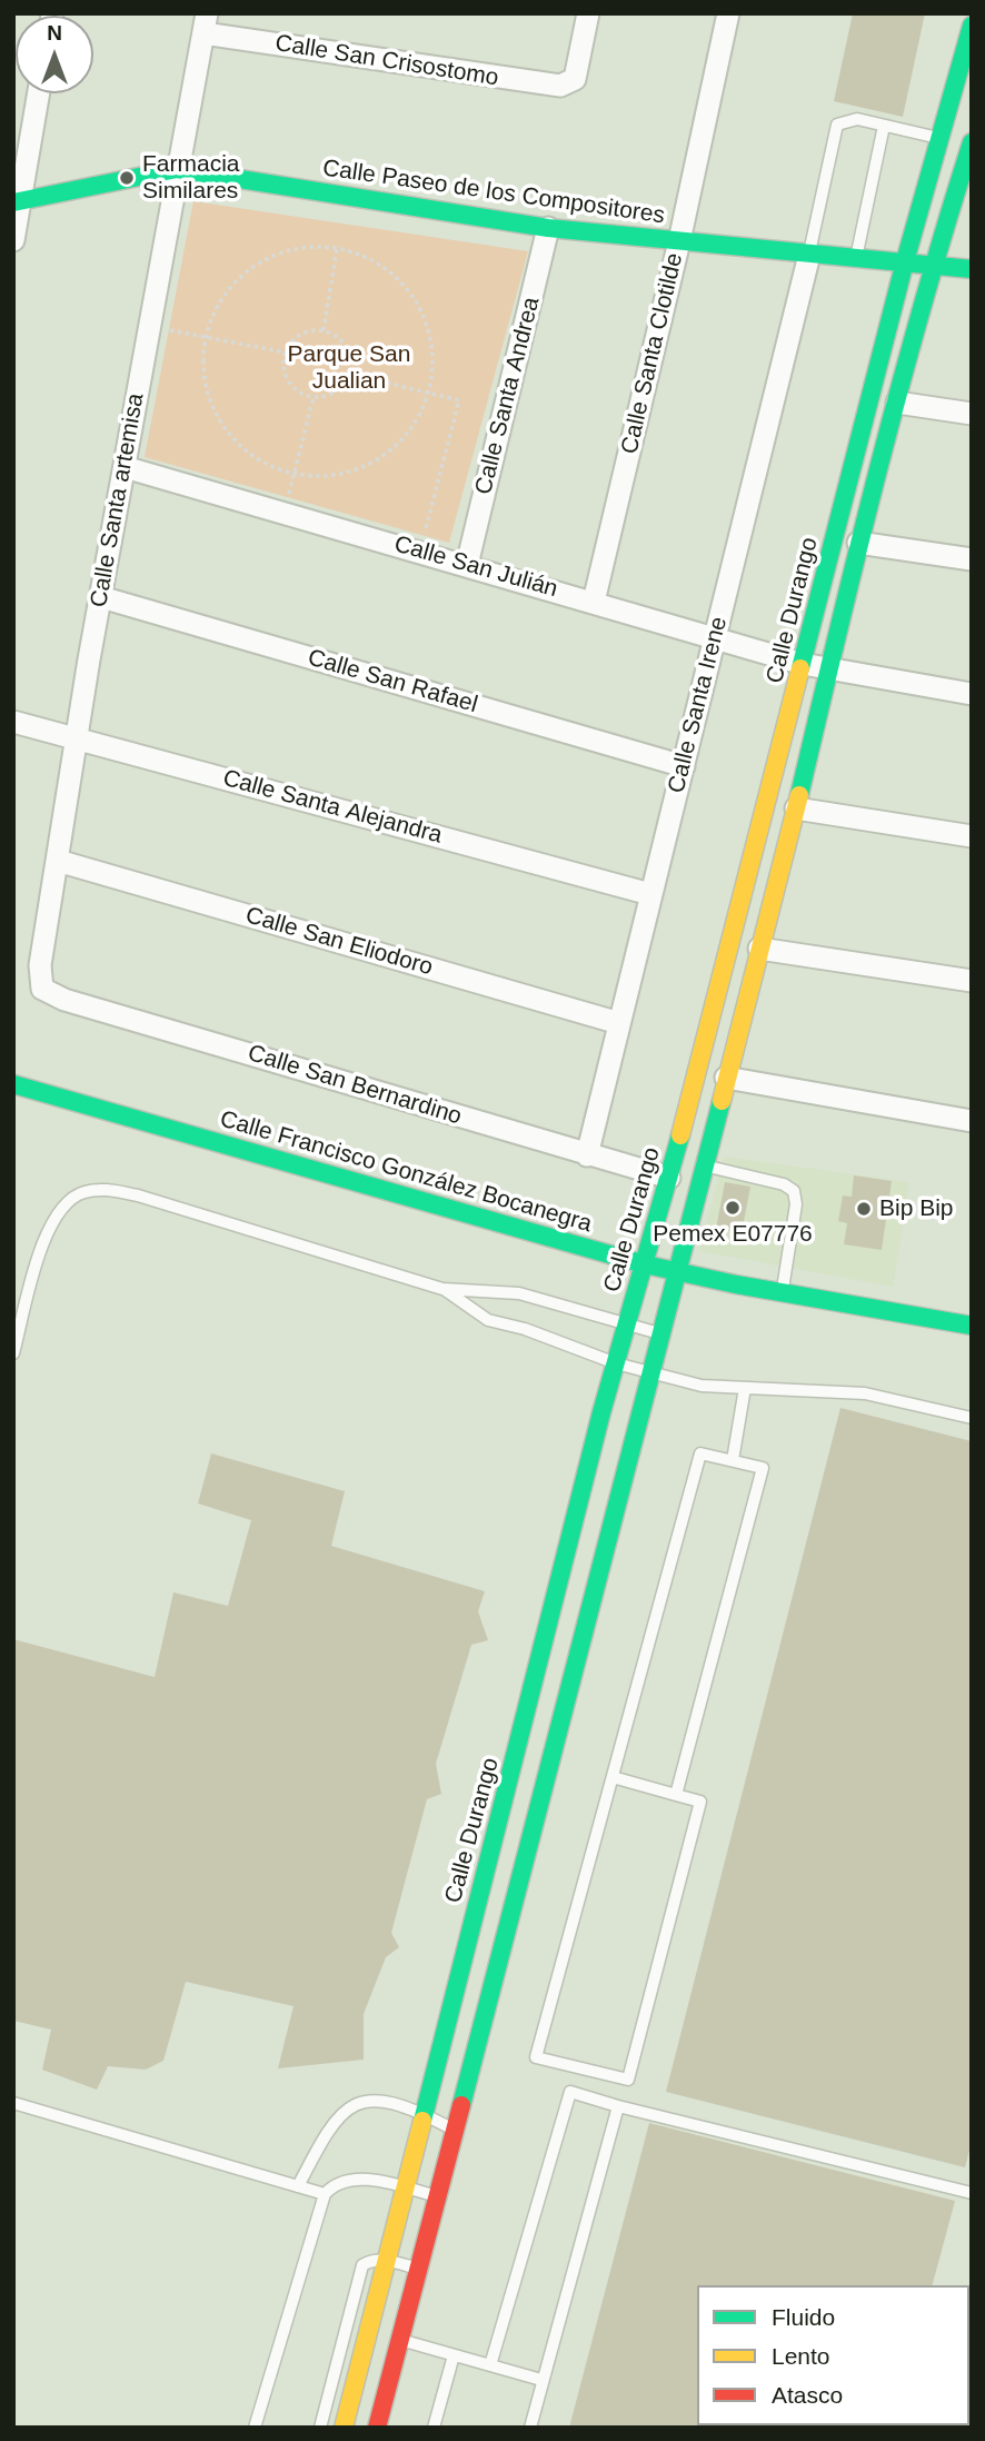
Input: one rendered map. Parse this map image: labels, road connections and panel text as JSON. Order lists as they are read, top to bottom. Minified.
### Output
{"streets":{"main road":["Calle Paseo de los Compositores","Calle Durango","Calle Francisco González Bocanegra"],"street":["Calle San Crisostomo","Calle Santa Clotilde","Calle Santa Andrea","Calle Santa artemisa","Calle San Julián","Calle San Rafael","Calle Santa Irene","Calle Santa Alejandra","Calle San Eliodoro","Calle San Bernardino"]},"crossings":[["Calle San Crisostomo","Calle Santa artemisa"],["Calle Paseo de los Compositores","Calle Santa Clotilde"],["Calle Paseo de los Compositores","Calle Santa Andrea"],["Calle Paseo de los Compositores","Calle Santa artemisa"],["Calle Paseo de los Compositores","Calle Durango"],["Calle Paseo de los Compositores","Calle Santa Irene"],["Calle Santa Clotilde","Calle San Julián"],["Calle Santa Andrea","Calle San Julián"],["Calle Santa artemisa","Calle San Julián"],["Calle Santa artemisa","Calle San Rafael"],["Calle Santa artemisa","Calle Santa Alejandra"],["Calle Santa artemisa","Calle San Eliodoro"],["Calle Santa artemisa","Calle San Bernardino"],["Calle San Julián","Calle Durango"],["Calle San Julián","Calle Santa Irene"],["Calle Durango","Calle San Bernardino"],["Calle Durango","Calle Francisco González Bocanegra"],["Calle San Rafael","Calle Santa Irene"],["Calle Santa Irene","Calle Santa Alejandra"],["Calle Santa Irene","Calle San Eliodoro"],["Calle Santa Irene","Calle San Bernardino"]],"parks":["Parque San Jualian"],"places":["Farmacia Similares","Pemex E07776","Bip Bip"],"legend":["Fluido","Lento","Atasco"],"north":"top"}
